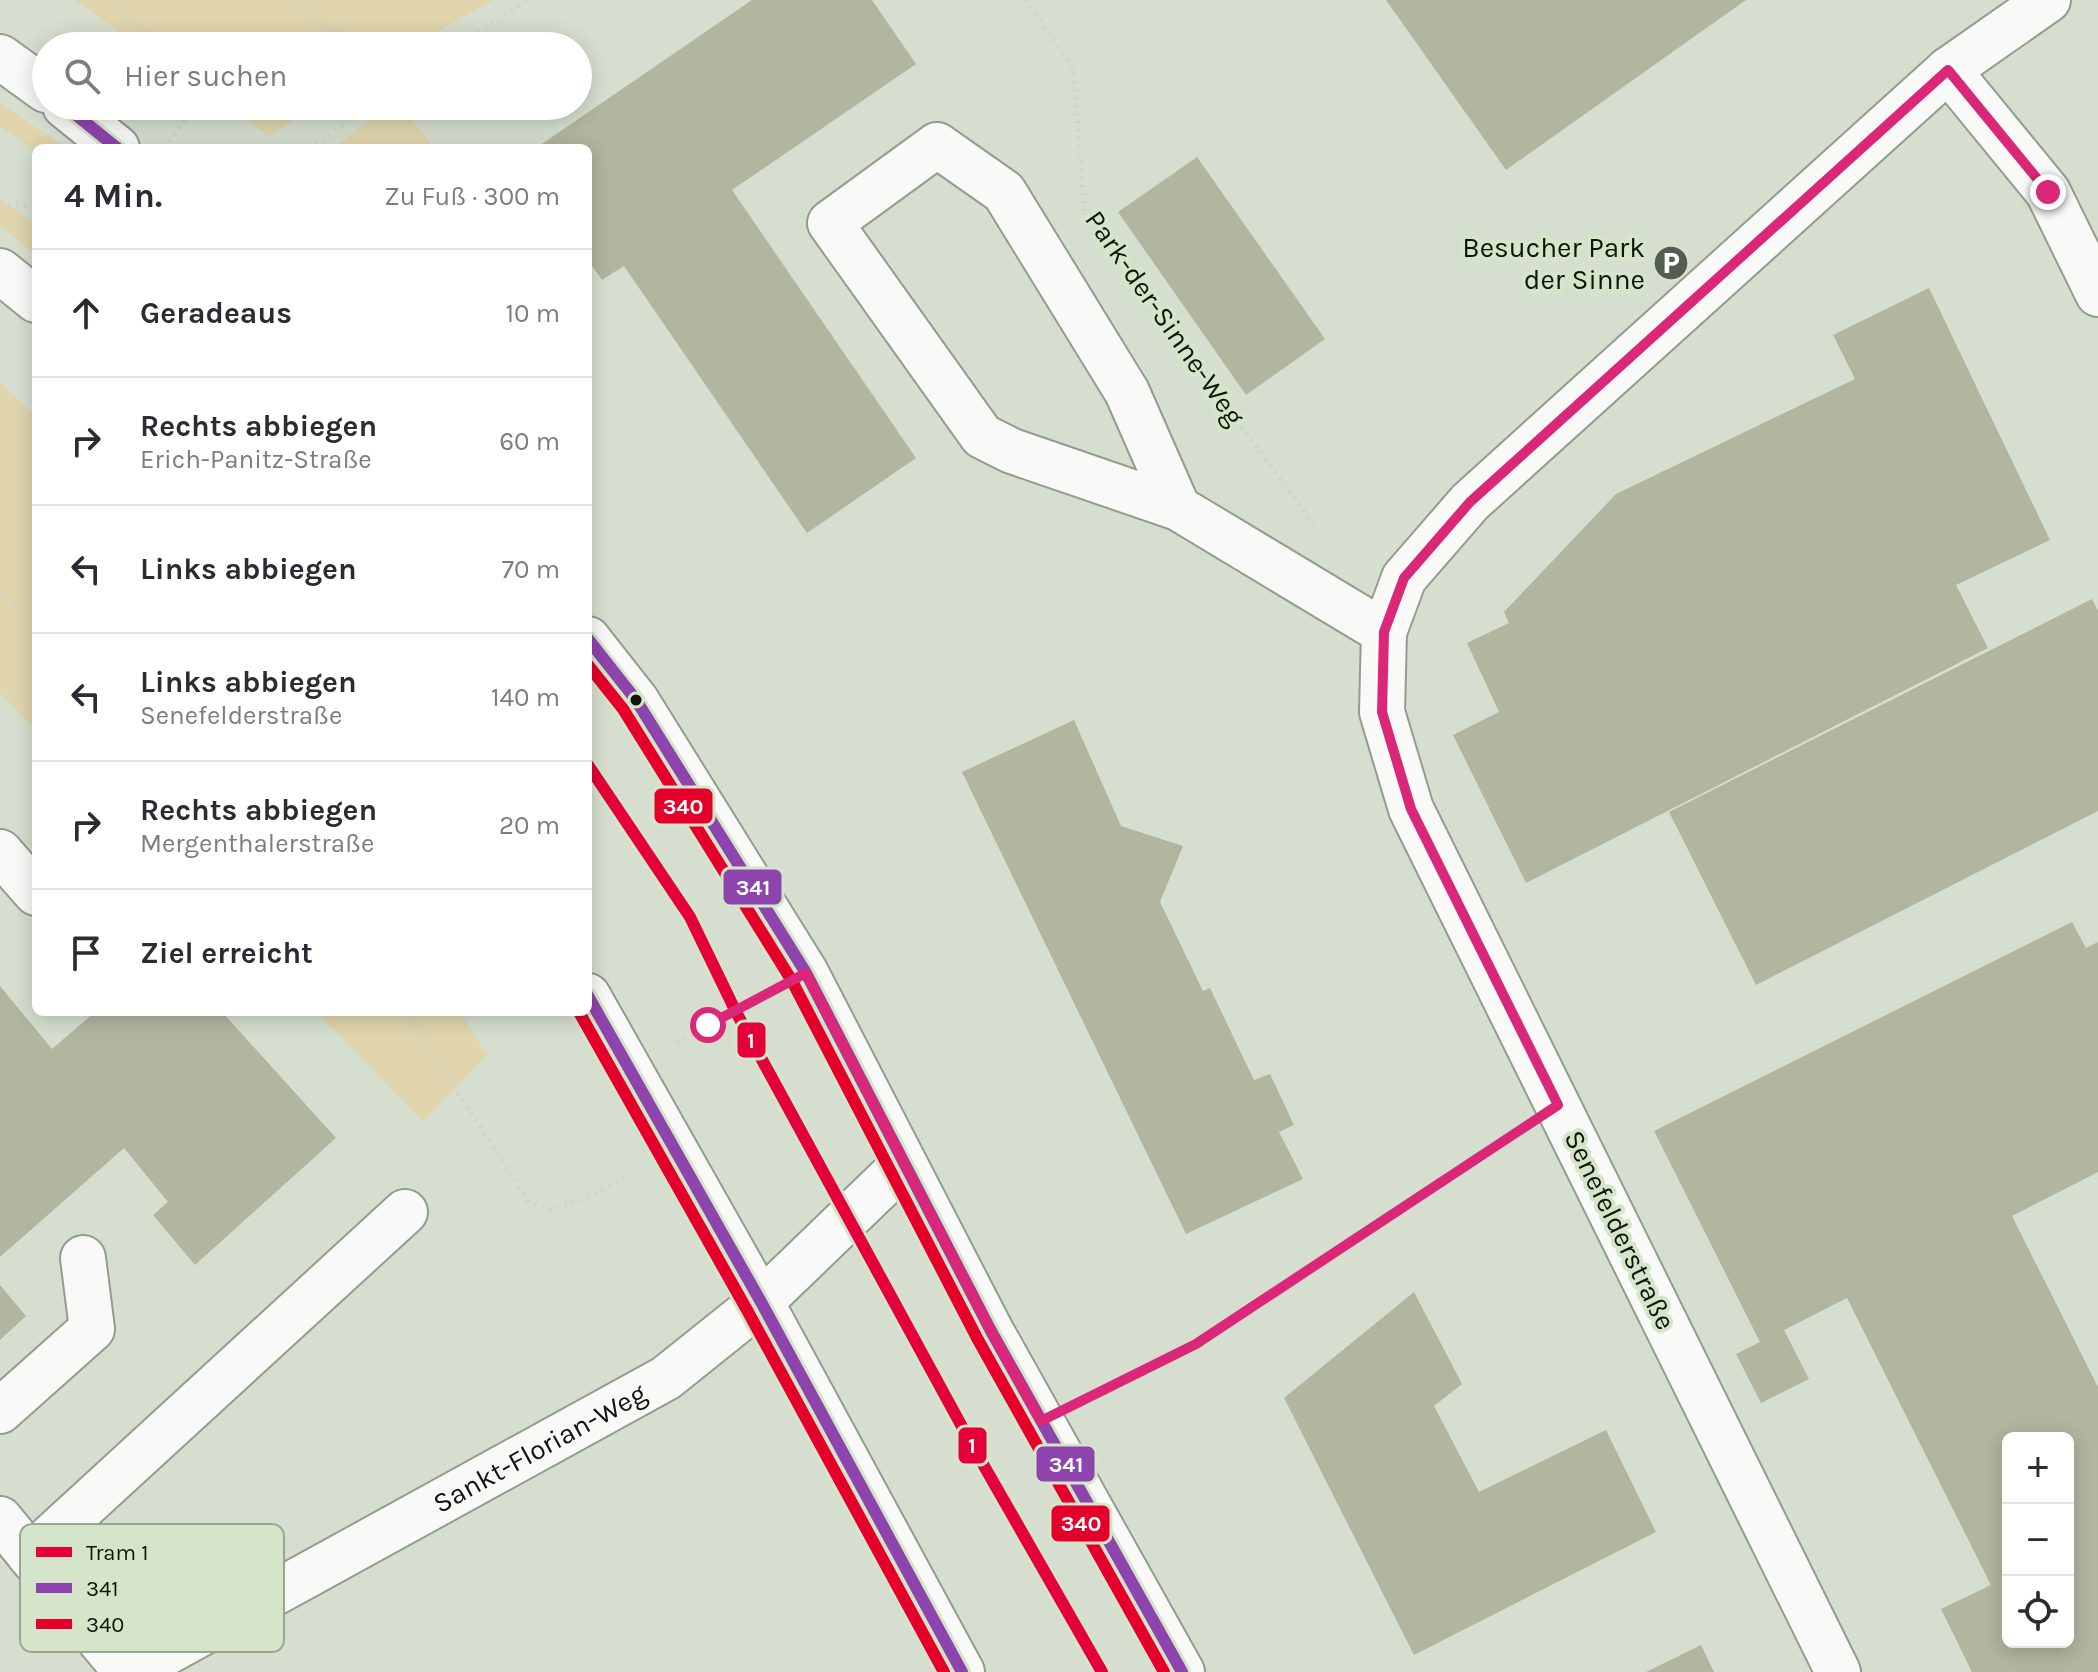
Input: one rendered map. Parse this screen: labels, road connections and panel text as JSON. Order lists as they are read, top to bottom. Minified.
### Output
{"streets":{"street":["Senefelderstraße","Sankt-Florian-Weg"],"path":["Park-der-Sinne-Weg"]},"places":{"parking":["Besucher Park der Sinne"]},"lines":["transit line 341","transit line 340","tram line 1"],"legend":["Tram 1","341","340"],"page":{"search":"Hier suchen","heading":["4 Min.","Zu Fuß · 300 m"],"list":[["Geradeaus","10 m"],["Rechts abbiegen","Erich-Panitz-Straße","60 m"],["Links abbiegen","70 m"],["Links abbiegen","Senefelderstraße","140 m"],["Rechts abbiegen","Mergenthalerstraße","20 m"],"Ziel erreicht"],"map_buttons":["+","−"]}}
